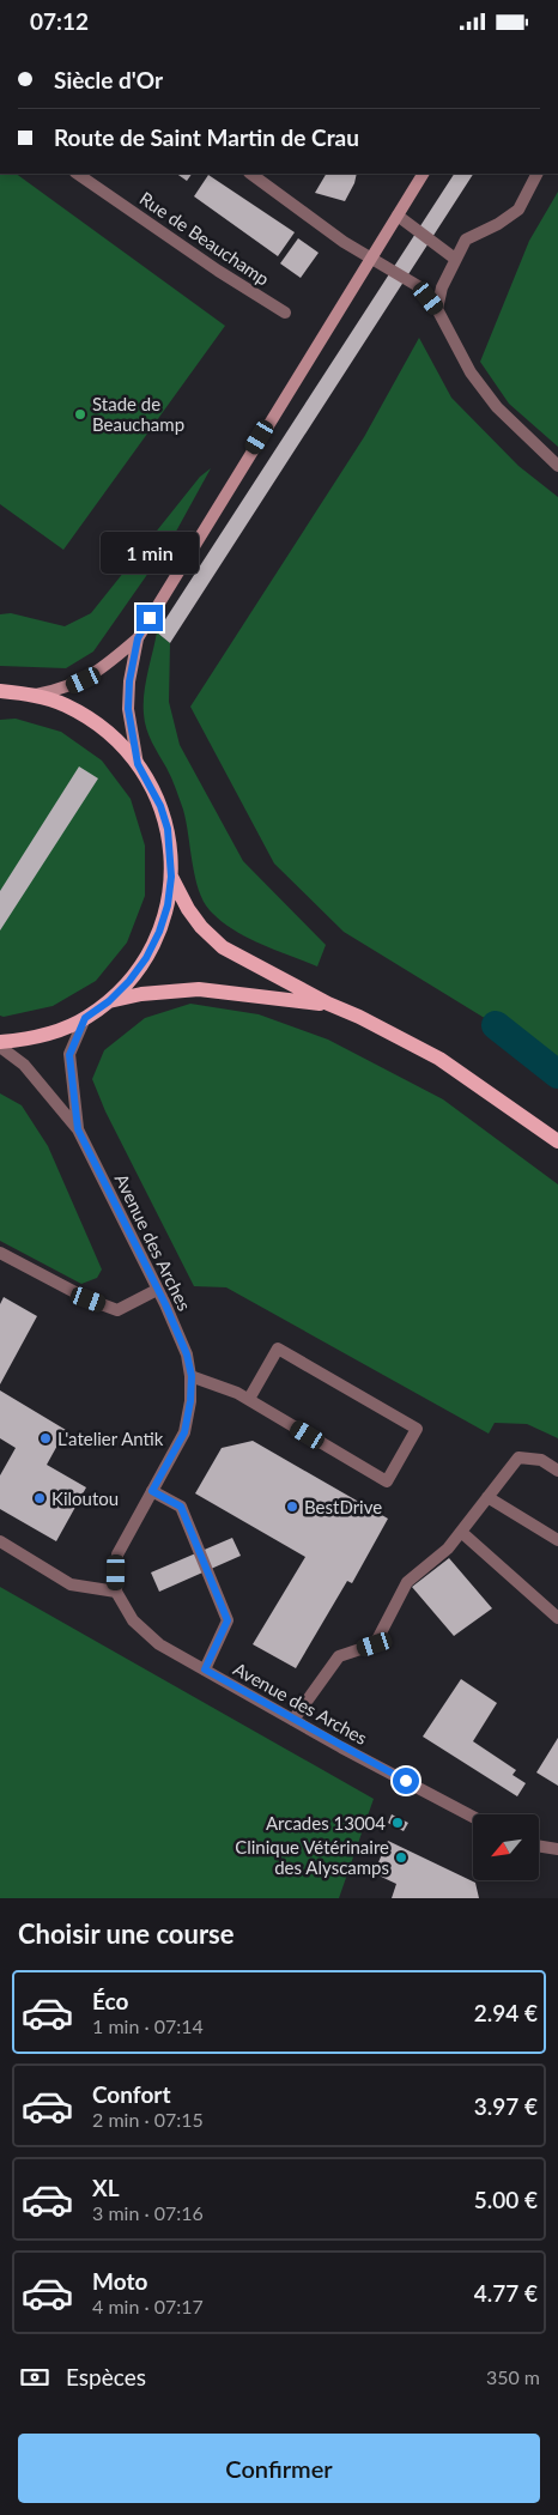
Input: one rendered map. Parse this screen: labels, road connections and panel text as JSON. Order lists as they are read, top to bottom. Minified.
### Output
{"streets":{"street":["Rue de Beauchamp","Avenue des Arches"]},"places":["Stade de Beauchamp","L'atelier Antik","Kiloutou","BestDrive","Arcades 13004","Clinique Vétérinaire des Alyscamps"],"north":"bottom left","page":{"status":"07:12","banner":["Siècle d'Or","Route de Saint Martin de Crau"],"bubble":"1 min","heading":"Choisir une course","list":[{"name":"Éco","note":"1 min · 07:14","value":"2.94 €"},{"name":"Confort","note":"2 min · 07:15","value":"3.97 €"},{"name":"XL","note":"3 min · 07:16","value":"5.00 €"},{"name":"Moto","note":"4 min · 07:17","value":"4.77 €"}],"pay":["Espèces","350 m"],"buttons":"Confirmer"}}
